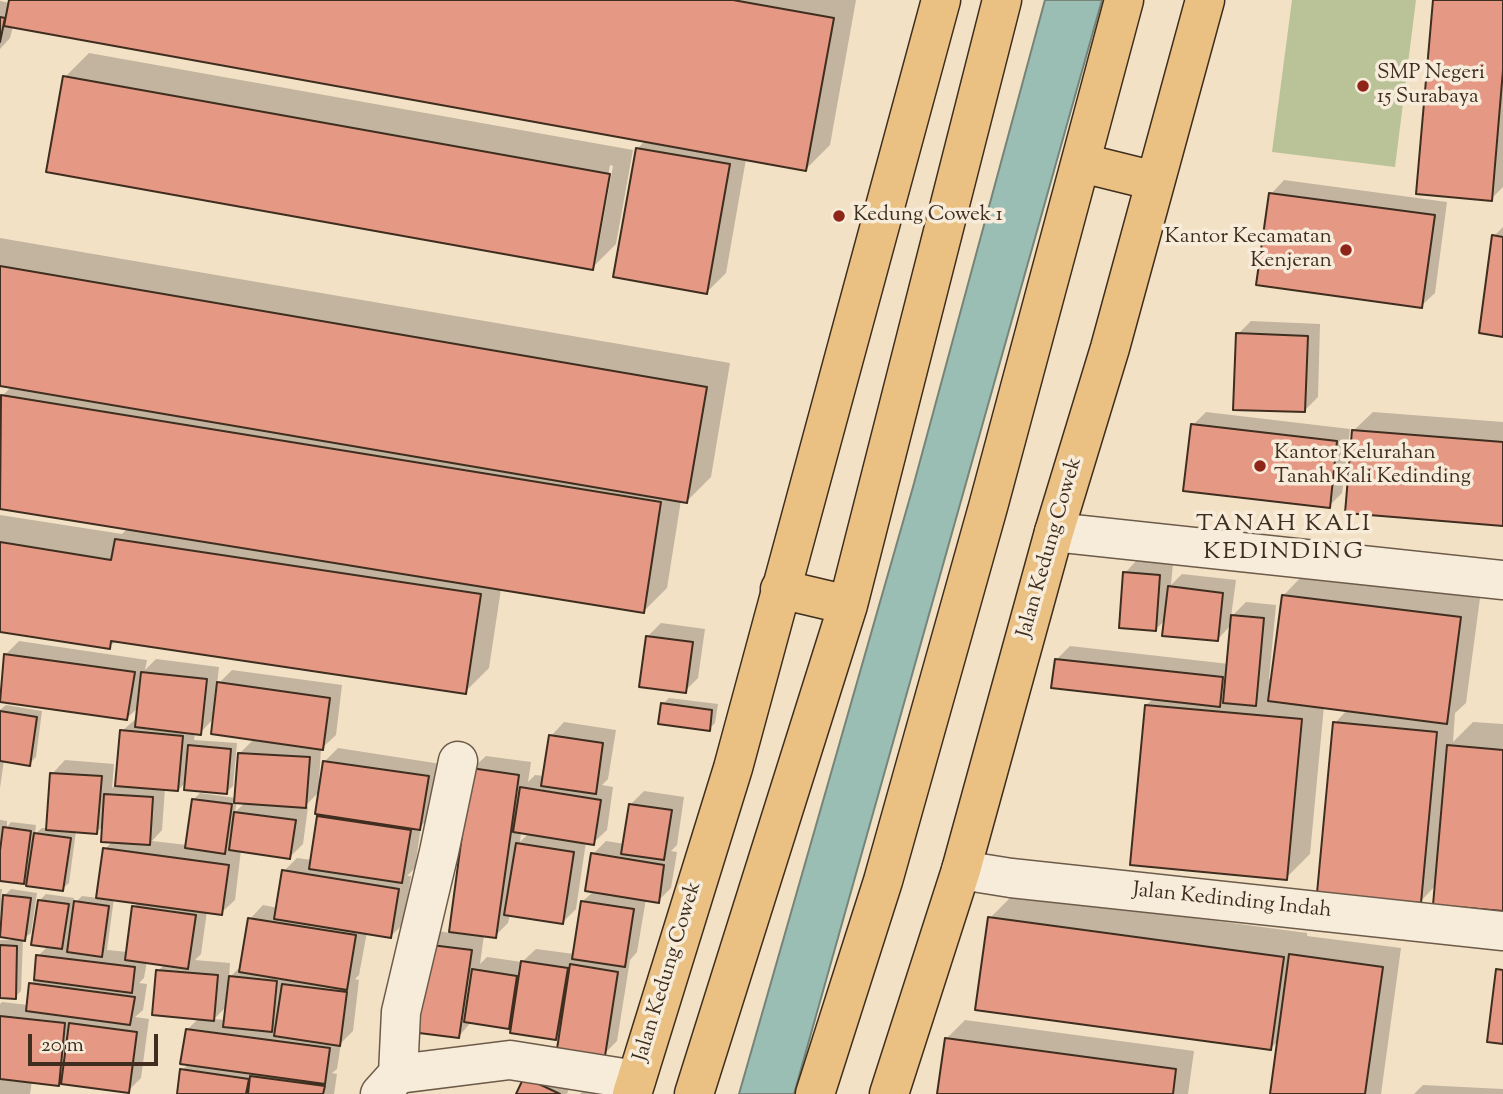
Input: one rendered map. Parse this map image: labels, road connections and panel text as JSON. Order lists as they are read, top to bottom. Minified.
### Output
{"streets":{"main road":["Jalan Kedung Cowek"],"street":["Jalan Kedinding Indah"]},"crossings":[["Jalan Kedung Cowek","Jalan Kedinding Indah"]],"districts":["TANAH KALI KEDINDING"],"places":["SMP Negeri 15 Surabaya","Kedung Cowek 1","Kantor Kecamatan Kenjeran","Kantor Kelurahan Tanah Kali Kedinding"],"scale_bar":"20 m"}
